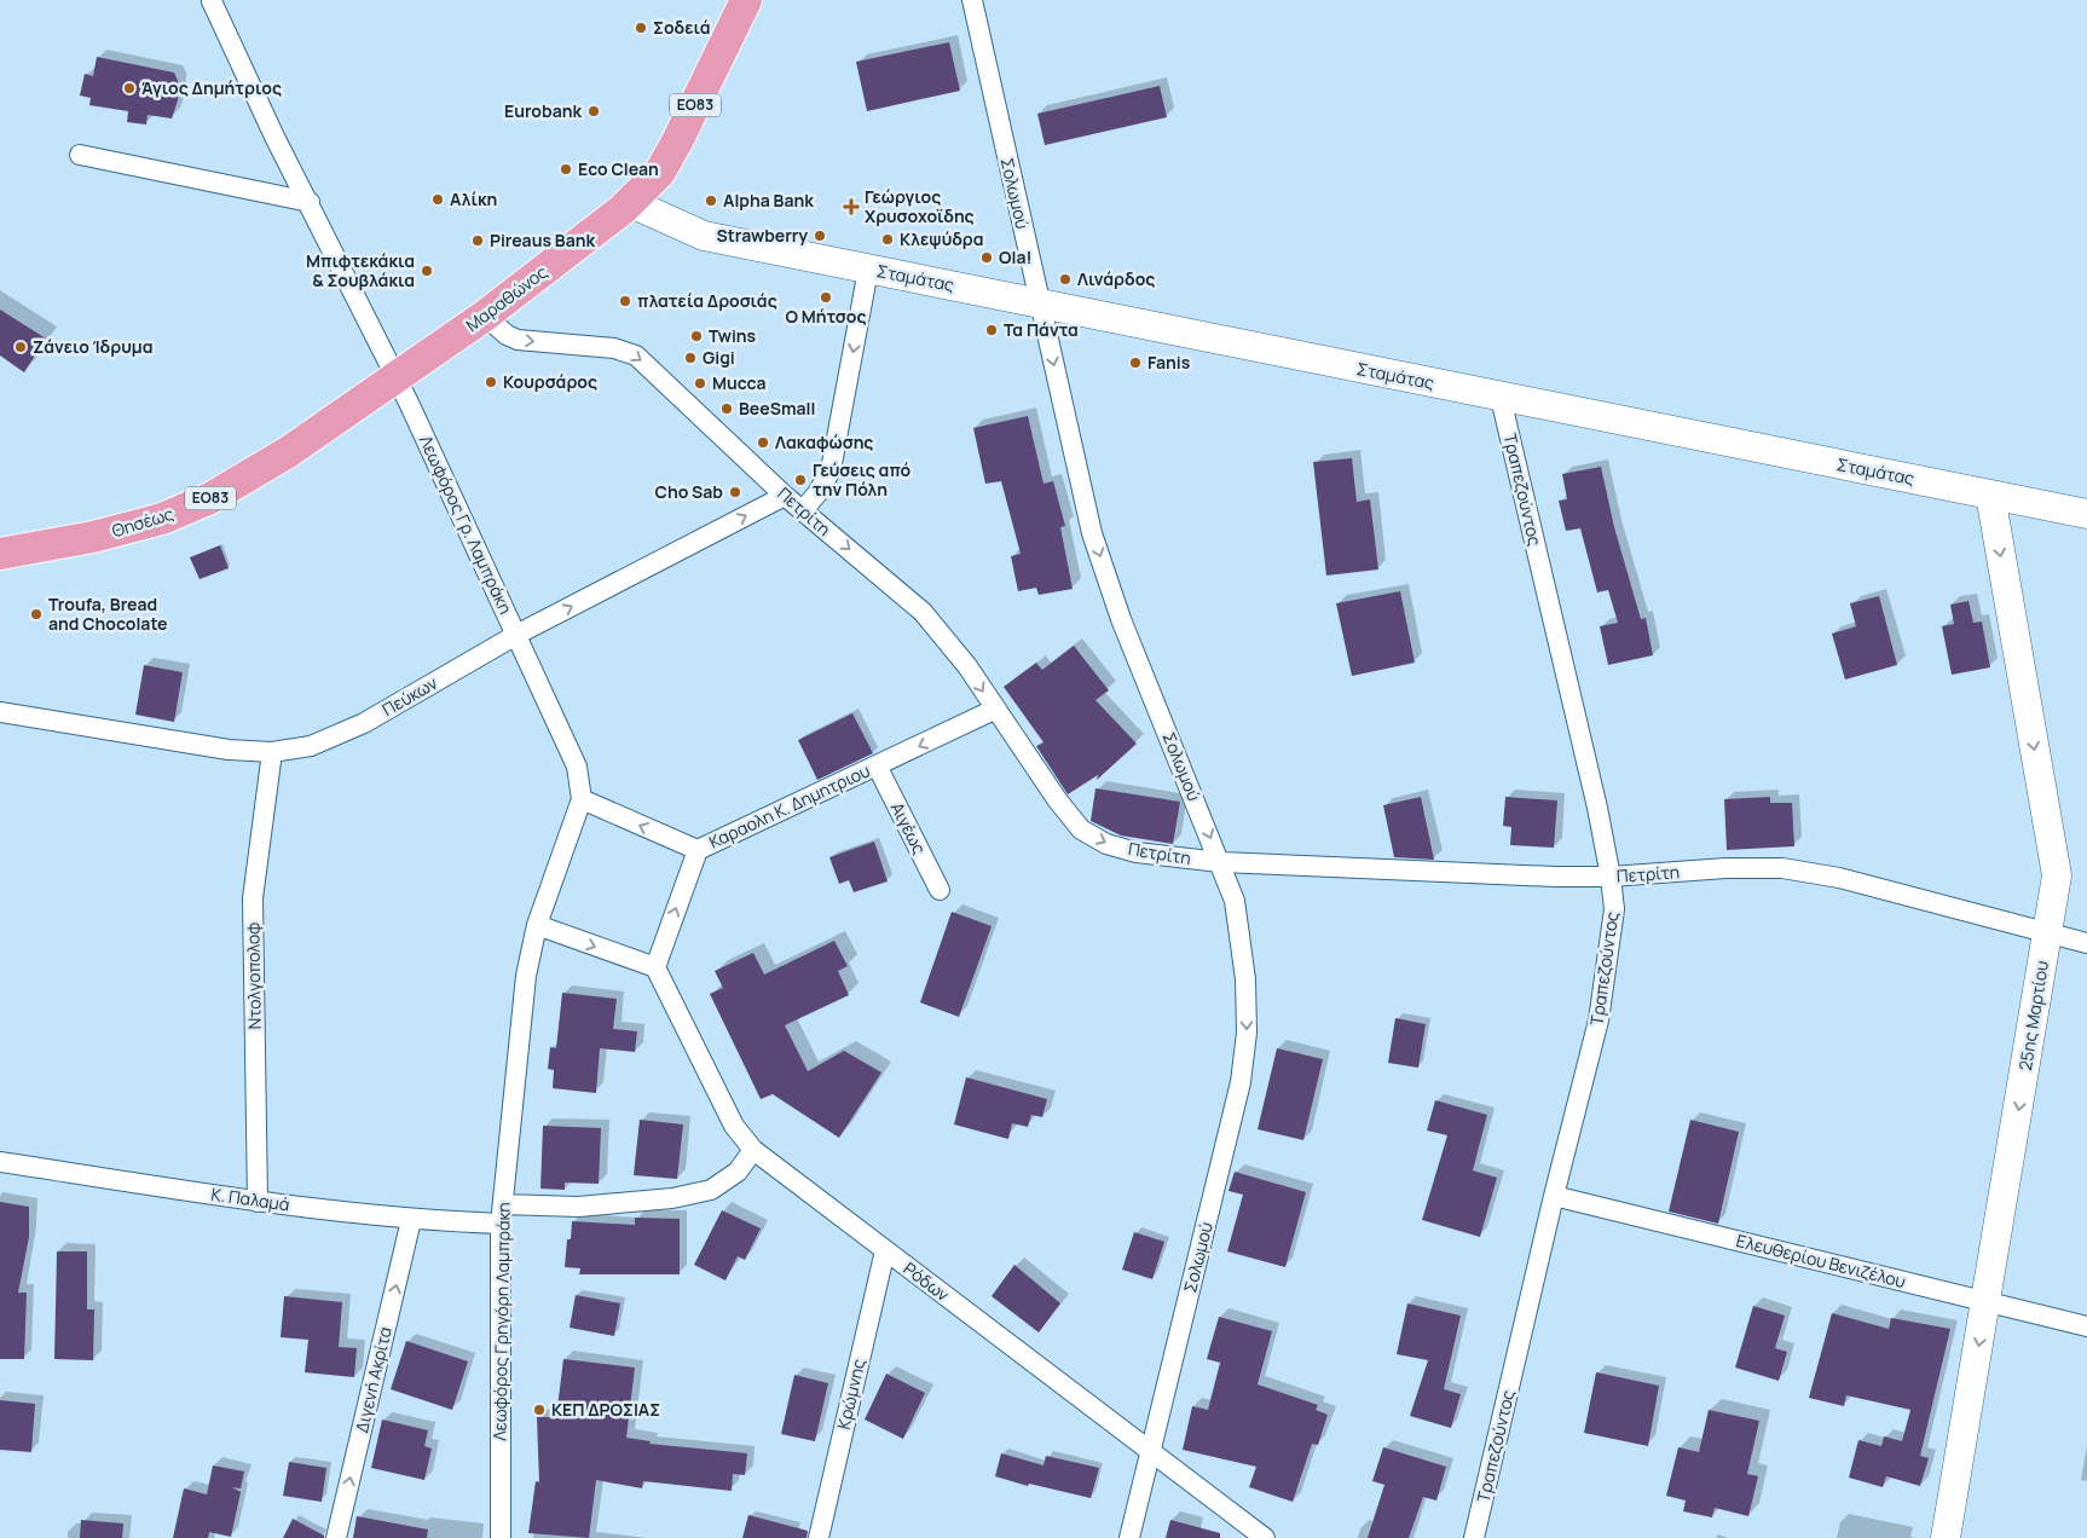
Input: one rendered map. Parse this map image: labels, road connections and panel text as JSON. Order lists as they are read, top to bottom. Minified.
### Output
{"streets":{"main road":["ΕΟ83","Μαραθώνος","Θησέως"],"street":["Σολωμού","Σταμάτας","Τραπεζούντος","Πετρίτη","Λεωφόρος Γρ. Λαμπράκη","Πεύκων","Καραολη Κ. Δημητριου","Αιγέως","Ντολγοπολοφ","25ης Μαρτίου","Κ. Παλαμά","Ελευθερίου Βενιζέλου","Ρόδων","Λεωφόρος Γρηγόρη Λαμπράκη","Διγενή Ακρίτα","Κρώμνης"]},"crossings":[["Σολωμού","Σταμάτας"],["Σολωμού","Πετρίτη"],["Σολωμού","Ρόδων"],["Σταμάτας","Μαραθώνος"],["Σταμάτας","Τραπεζούντος"],["Σταμάτας","25ης Μαρτίου"],["Μαραθώνος","Πετρίτη"],["Μαραθώνος","Θησέως"],["Μαραθώνος","Λεωφόρος Γρ. Λαμπράκη"],["Τραπεζούντος","Πετρίτη"],["Τραπεζούντος","Ελευθερίου Βενιζέλου"],["Πετρίτη","Πεύκων"],["Πετρίτη","Καραολη Κ. Δημητριου"],["Πετρίτη","25ης Μαρτίου"],["Θησέως","Λεωφόρος Γρ. Λαμπράκη"],["Λεωφόρος Γρ. Λαμπράκη","Πεύκων"],["Πεύκων","Ντολγοπολοφ"],["Καραολη Κ. Δημητριου","Αιγέως"],["Καραολη Κ. Δημητριου","Ρόδων"],["Ντολγοπολοφ","Κ. Παλαμά"],["25ης Μαρτίου","Ελευθερίου Βενιζέλου"],["Κ. Παλαμά","Ρόδων"],["Κ. Παλαμά","Λεωφόρος Γρηγόρη Λαμπράκη"],["Κ. Παλαμά","Διγενή Ακρίτα"],["Ρόδων","Κρώμνης"]],"one_way":["Σολωμού","Πετρίτη","Πεύκων","25ης Μαρτίου","Διγενή Ακρίτα"],"places":{"other":["Σοδειά","Άγιος Δημήτριος","Eurobank","Eco Clean","Αλίκη","Alpha Bank","Strawberry","Κλεψύδρα","Pireaus Bank","Ola!","Μπιφτεκάκια & Σουβλάκια","Λινάρδος","Ο Μήτσος","πλατεία Δροσιάς","Τα Πάντα","Twins","Ζάνειο Ίδρυμα","Gigi","Fanis","Κουρσάρος","Mucca","BeeSmall","Λακαφώσης","Γεύσεις από την Πόλη","Cho Sab","Troufa, Bread and Chocolate","ΚΕΠ ΔΡΟΣΙΑΣ"],"health":["Γεώργιος Χρυσοχοϊδης"]}}
